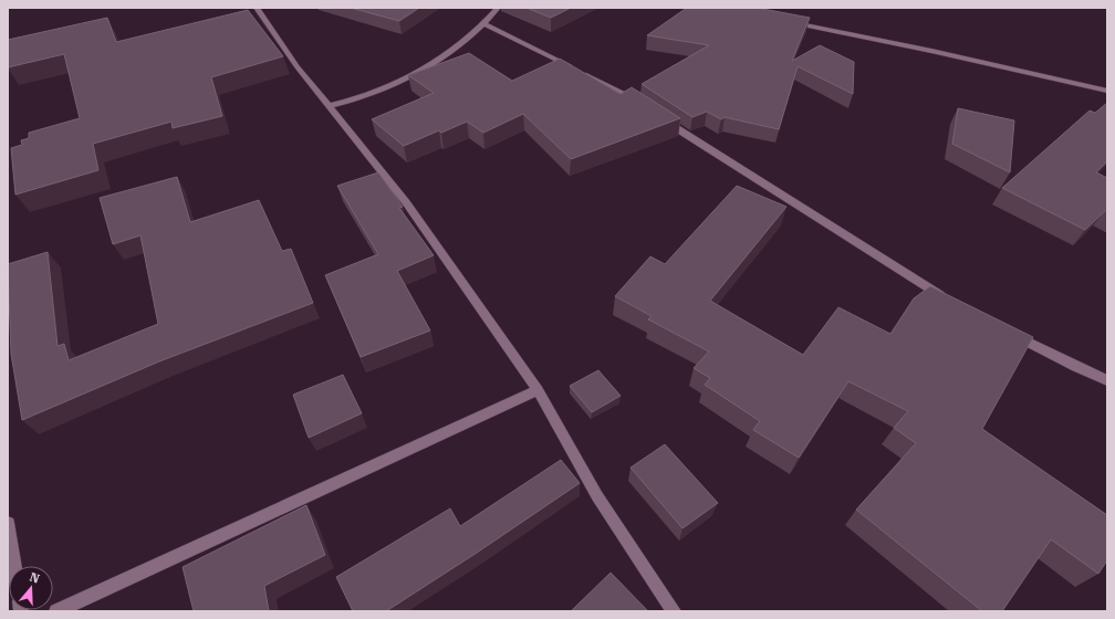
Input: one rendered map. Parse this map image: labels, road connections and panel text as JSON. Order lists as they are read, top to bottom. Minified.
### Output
{"north":"top"}
